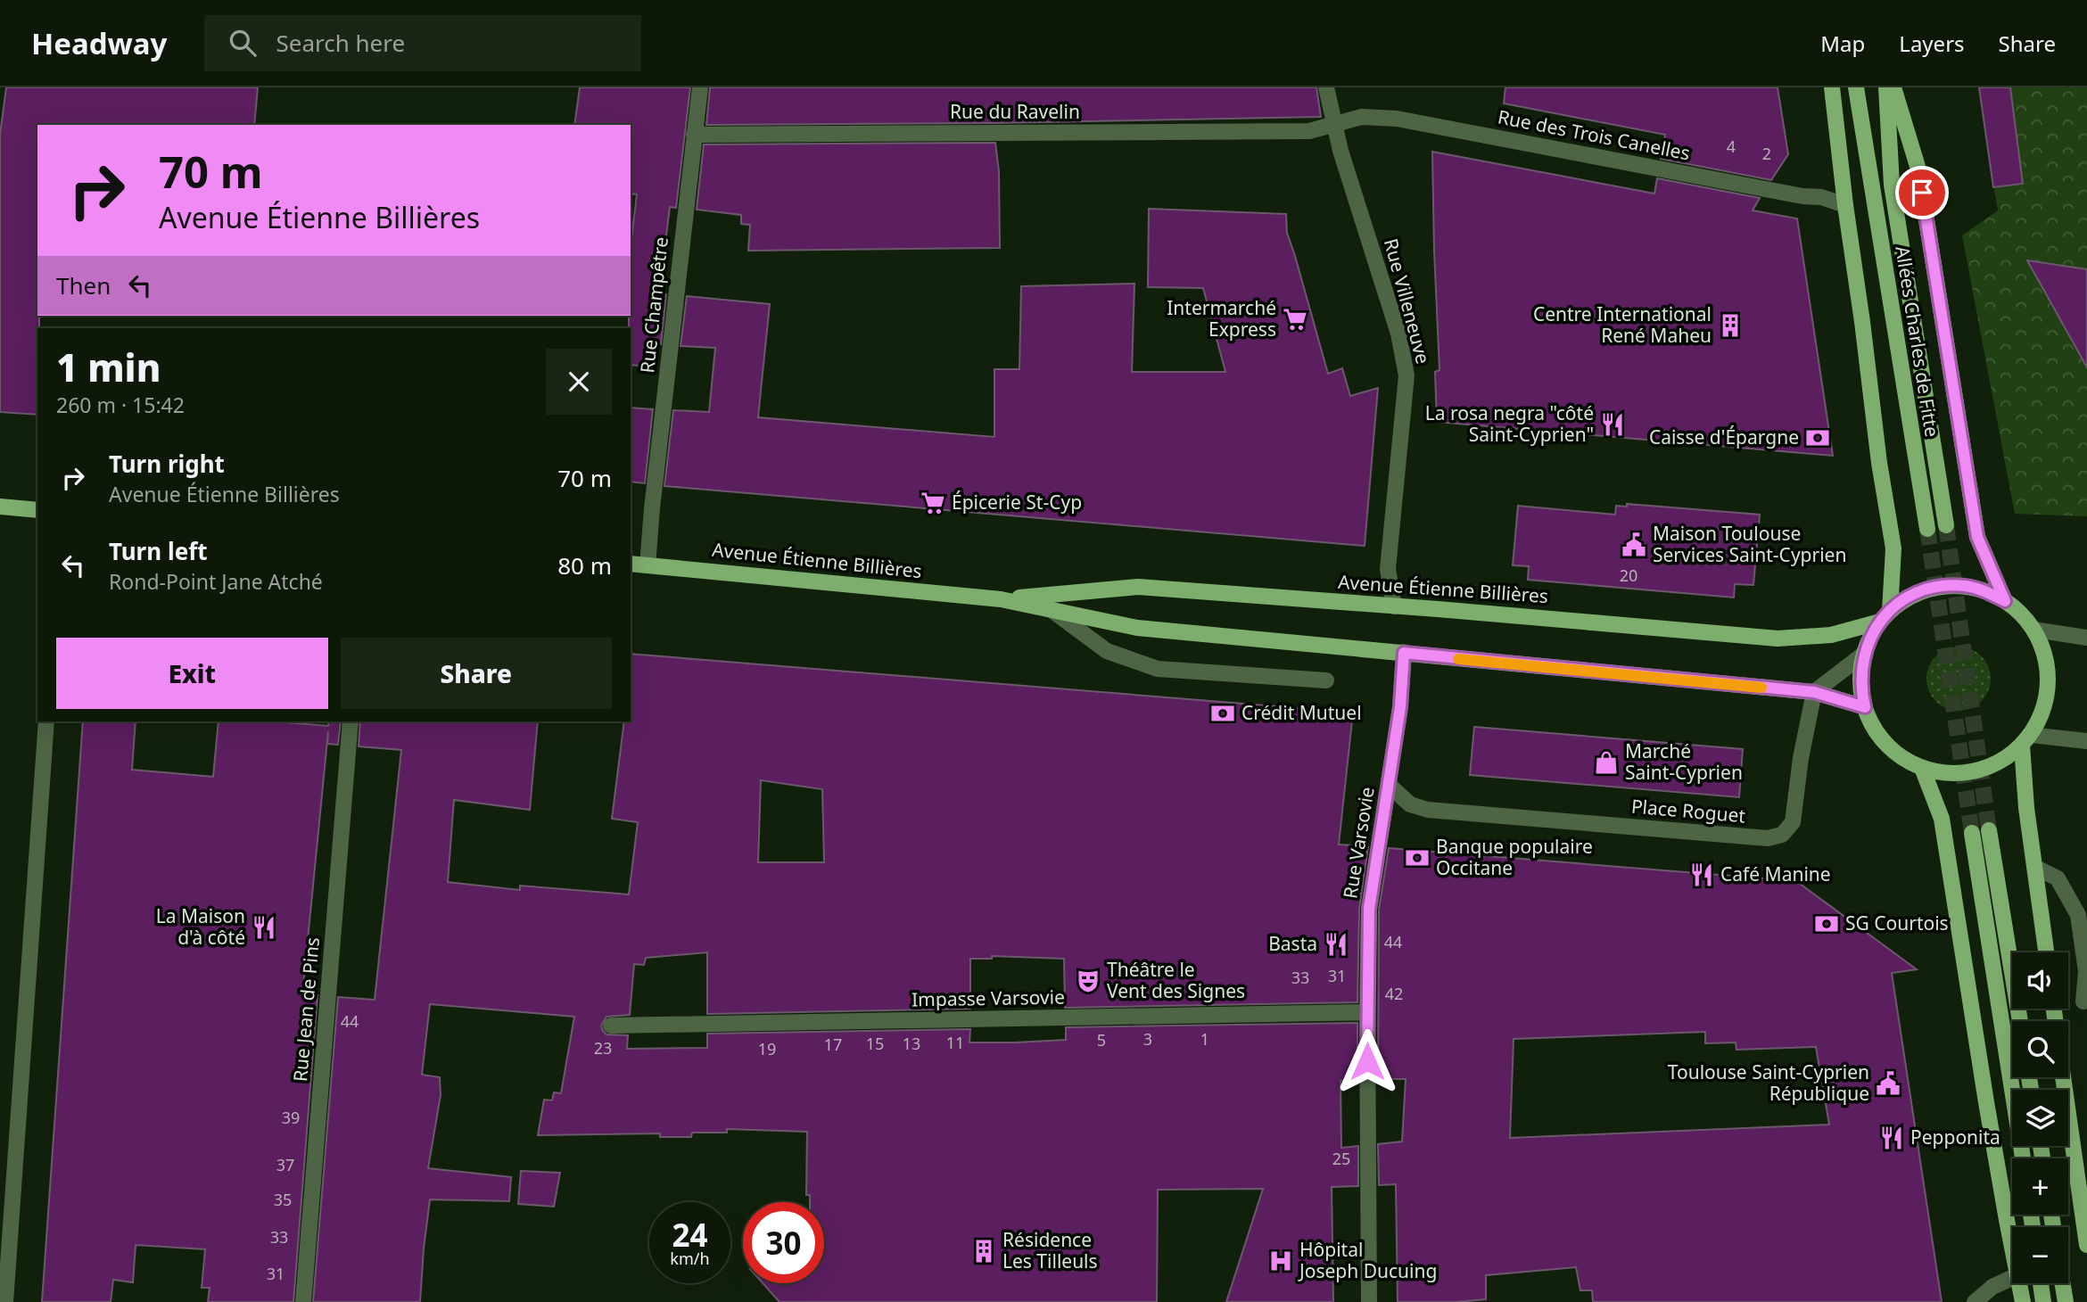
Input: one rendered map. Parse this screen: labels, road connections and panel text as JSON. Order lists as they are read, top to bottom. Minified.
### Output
{"streets":{"main road":["Allées Charles de Fitte","Avenue Étienne Billières"],"street":["Rue du Ravelin","Rue des Trois Canelles","Rue Villeneuve","Rue Champêtre","Place Roguet","Rue Varsovie","Impasse Varsovie","Rue Jean de Pins"]},"crossings":[["Rue du Ravelin","Rue des Trois Canelles"],["Rue du Ravelin","Rue Villeneuve"],["Rue du Ravelin","Rue Champêtre"],["Rue des Trois Canelles","Rue Villeneuve"],["Rue Villeneuve","Avenue Étienne Billières"],["Rue Champêtre","Avenue Étienne Billières"],["Avenue Étienne Billières","Place Roguet"],["Avenue Étienne Billières","Rue Varsovie"],["Place Roguet","Rue Varsovie"],["Rue Varsovie","Impasse Varsovie"]],"places":{"supermarket":["Intermarché Express","Épicerie St-Cyp"],"building":["Centre International René Maheu","Résidence Les Tilleuls"],"restaurant":["La rosa negra \"côté Saint-Cyprien\"","Café Manine","La Maison d'à côté","Basta","Pepponita"],"bank":["Caisse d'Épargne","Crédit Mutuel","Banque populaire Occitane","SG Courtois"],"public building":["Maison Toulouse Services Saint-Cyprien","Toulouse Saint-Cyprien République"],"shop":["Marché Saint-Cyprien"],"theatre":["Théâtre le Vent des Signes"],"hospital":["Hôpital Joseph Ducuing"]},"house_numbers":["4","2","20","44","31","33","42","44","3","1","5","11","15","13","17","23","19","39","25","37","35","33","31"],"page":{"header":"Headway","search":"Search here","nav":["Map","Layers","Share"],"turn":["70 m","Avenue Étienne Billières"],"then":"Then","heading":["1 min","260 m · 15:42"],"list":[{"name":"Turn right","note":"Avenue Étienne Billières","value":"70 m"},{"name":"Turn left","note":"Rond-Point Jane Atché","value":"80 m"}],"buttons":["Exit","Share"],"map_buttons":["+","−"],"speed":"24 km/h","limit":"30"}}
